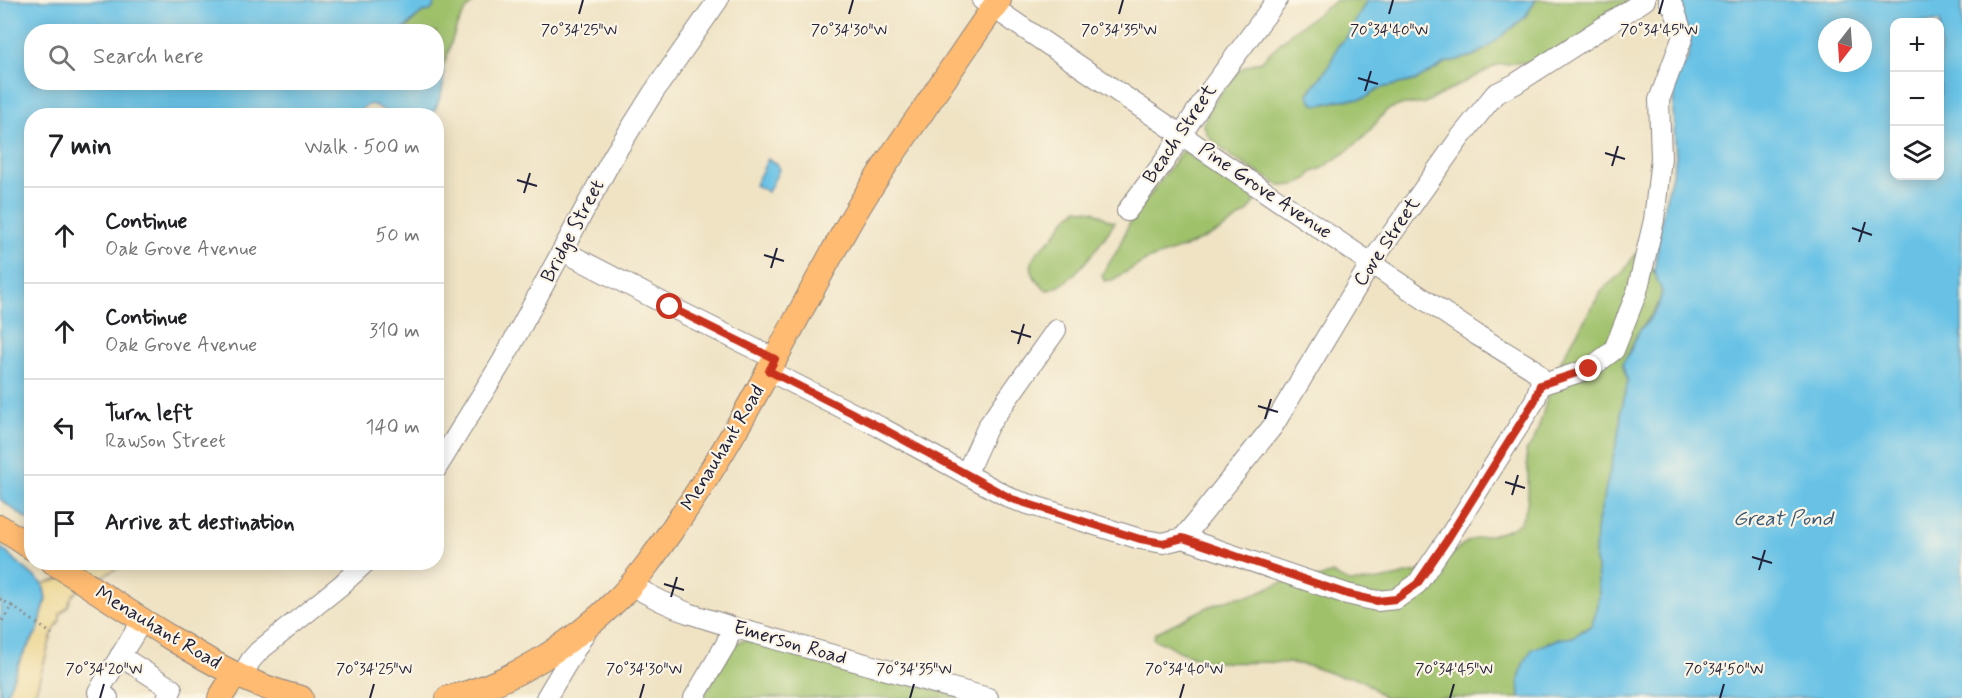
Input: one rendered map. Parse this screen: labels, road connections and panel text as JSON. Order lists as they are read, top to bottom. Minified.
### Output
{"streets":{"main road":["Menauhant Road"],"street":["Beach Street","Pine Grove Avenue","Bridge Street","Cove Street","Emerson Road"]},"crossings":[["Beach Street","Pine Grove Avenue"],["Pine Grove Avenue","Cove Street"],["Pine Grove Avenue","Menauhant Road"],["Menauhant Road","Emerson Road"]],"water":["Great Pond"],"north":"bottom","page":{"map_buttons":["+","−"],"search":"Search here","heading":["7 min","Walk · 500 m"],"list":[["Continue","Oak Grove Avenue","50 m"],["Continue","Oak Grove Avenue","310 m"],["Turn left","Rawson Street","140 m"],"Arrive at destination"]},"coordinates":["70°34'25\"W","70°34'30\"W","70°34'35\"W","70°34'40\"W","70°34'45\"W","70°34'20\"W","70°34'50\"W"]}
